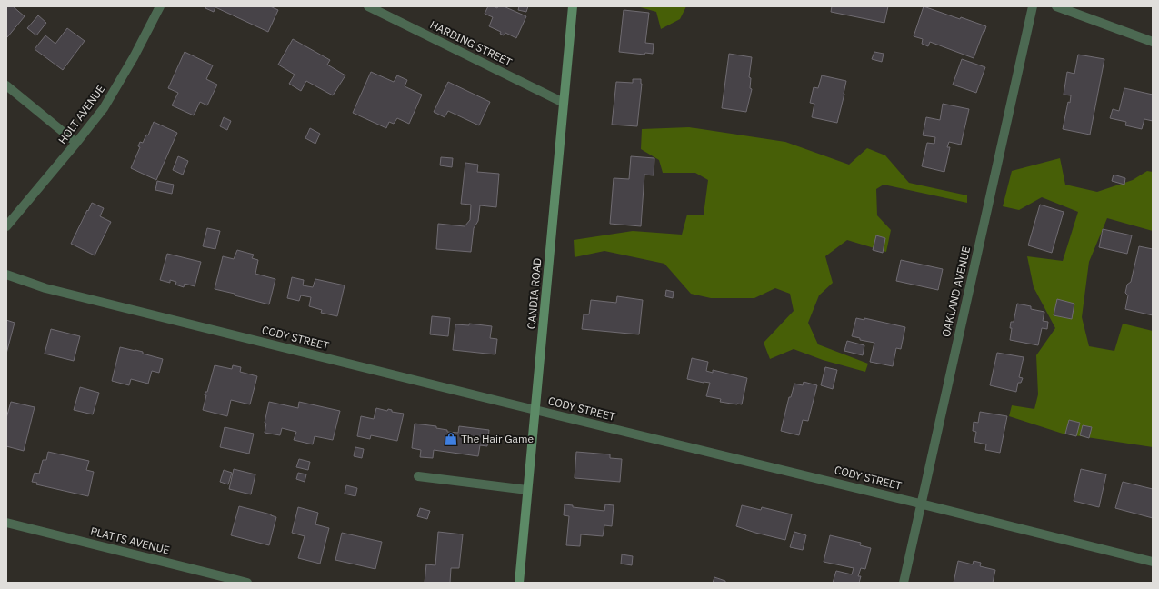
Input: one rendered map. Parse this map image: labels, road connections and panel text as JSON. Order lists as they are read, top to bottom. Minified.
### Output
{"streets":{"main road":["CANDIA ROAD"],"street":["HARDING STREET","HOLT AVENUE","OAKLAND AVENUE","CODY STREET","PLATTS AVENUE"]},"crossings":[["HARDING STREET","CANDIA ROAD"],["OAKLAND AVENUE","CODY STREET"],["CANDIA ROAD","CODY STREET"]],"places":{"shop":["The Hair Game"]}}
